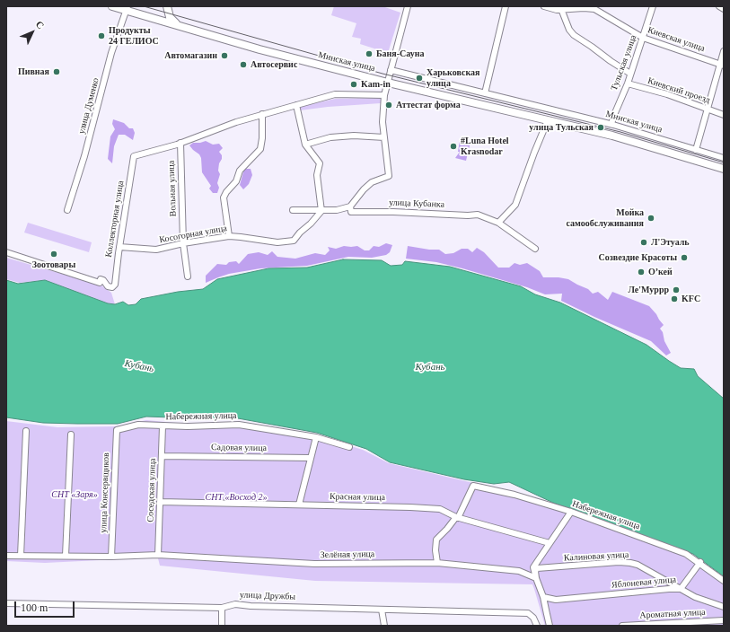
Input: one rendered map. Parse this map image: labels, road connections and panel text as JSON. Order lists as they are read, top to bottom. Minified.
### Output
{"streets":{"main road":["Минская улица"],"street":["Киевская улица","Тульская улица","Киевский проезд","улица Думенко","Вольная улица","улица Кубанка","Коллекторная улица","Косогорная улица","Набережная улица","Садовая улица","Соседская улица","улица Консервщиков","Красная улица","Зелёная улица","Калиновая улица","Яблоневая улица","улица Дружбы","Ароматная улица"]},"crossings":[["Киевская улица","Тульская улица"],["Минская улица","Тульская улица"],["Минская улица","улица Думенко"],["Тульская улица","Киевский проезд"],["Вольная улица","Коллекторная улица"],["Вольная улица","Косогорная улица"],["Коллекторная улица","Косогорная улица"],["Набережная улица","Соседская улица"],["Набережная улица","улица Консервщиков"],["Набережная улица","Красная улица"],["Набережная улица","Яблоневая улица"],["Садовая улица","Соседская улица"],["Соседская улица","Красная улица"],["Соседская улица","Зелёная улица"],["улица Консервщиков","Зелёная улица"],["Зелёная улица","Калиновая улица"],["Калиновая улица","Яблоневая улица"]],"water":["Кубань"],"parks":["СНТ «Заря»","СНТ «Восход 2»"],"places":["Продукты 24 ГЕЛИОС","Баня-Сауна","Автомагазин","Автосервис","Пивная","Харьковская улица","Kam-in","Аттестат форма","улица Тульская","#Luna Hotel Krasnodar","Мойка самообслуживания","Л'Этуаль","Зоотовары","Созвездие Красоты","О’кей","Ле'Муррр","KFC"],"scale_bar":"100 m","north":"top right"}
